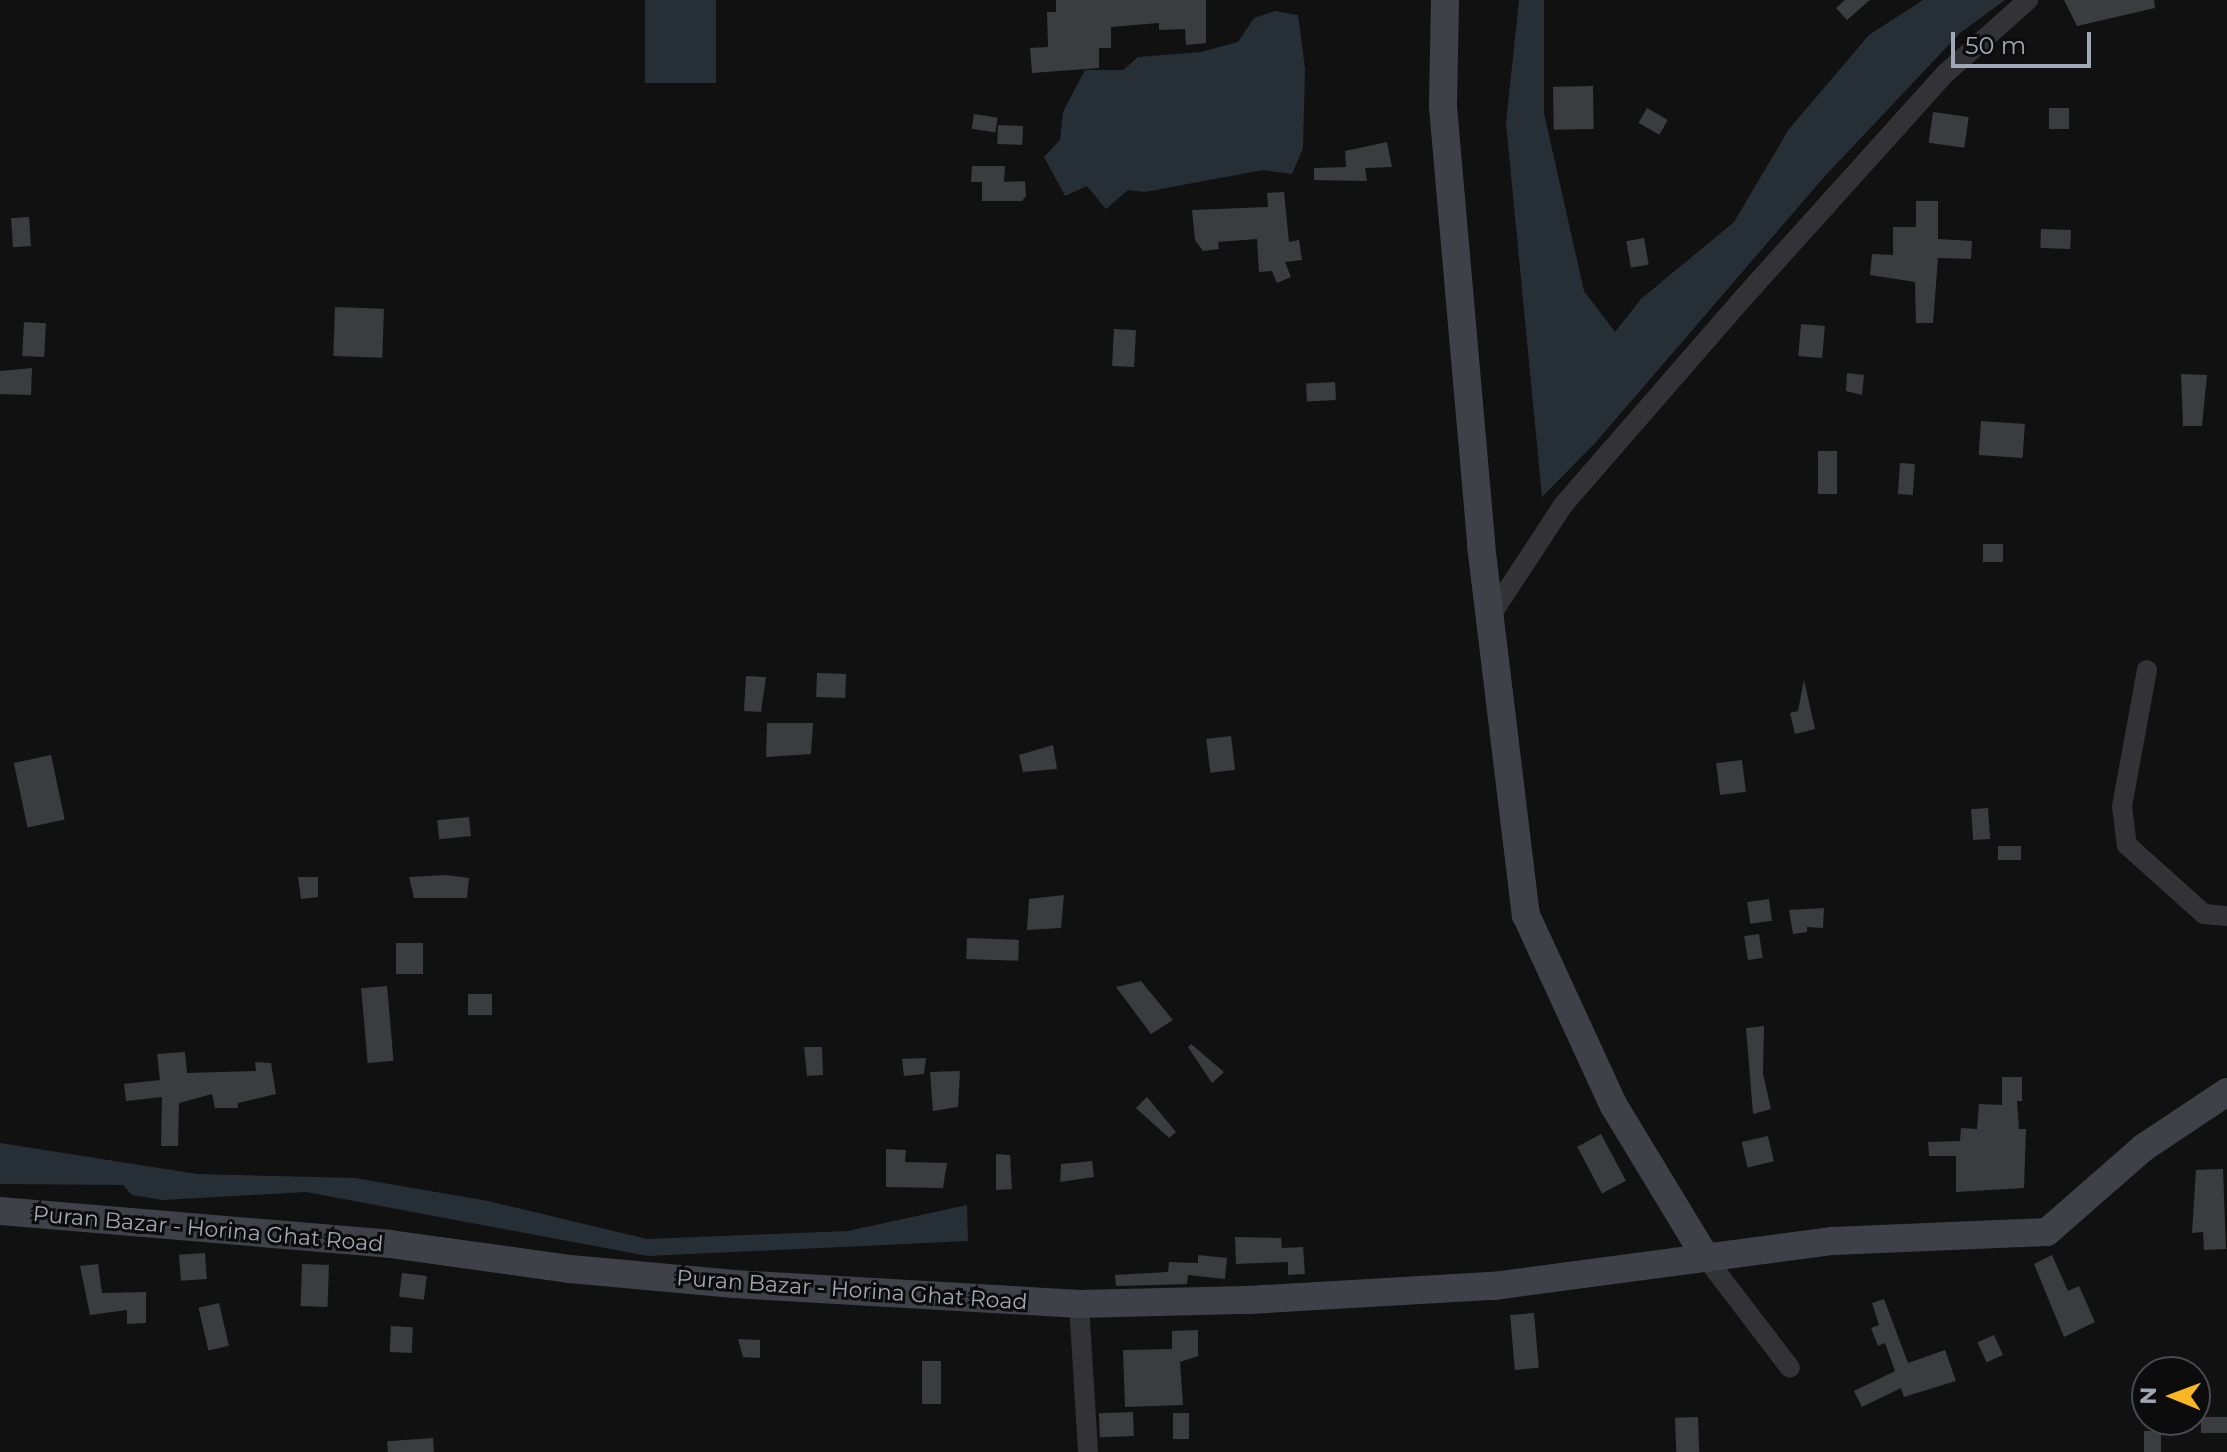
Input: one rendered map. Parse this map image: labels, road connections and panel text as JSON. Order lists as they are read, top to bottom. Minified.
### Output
{"streets":{"main road":["Puran Bazar - Horina Ghat Road"]},"scale_bar":"50 m","north":"left"}
